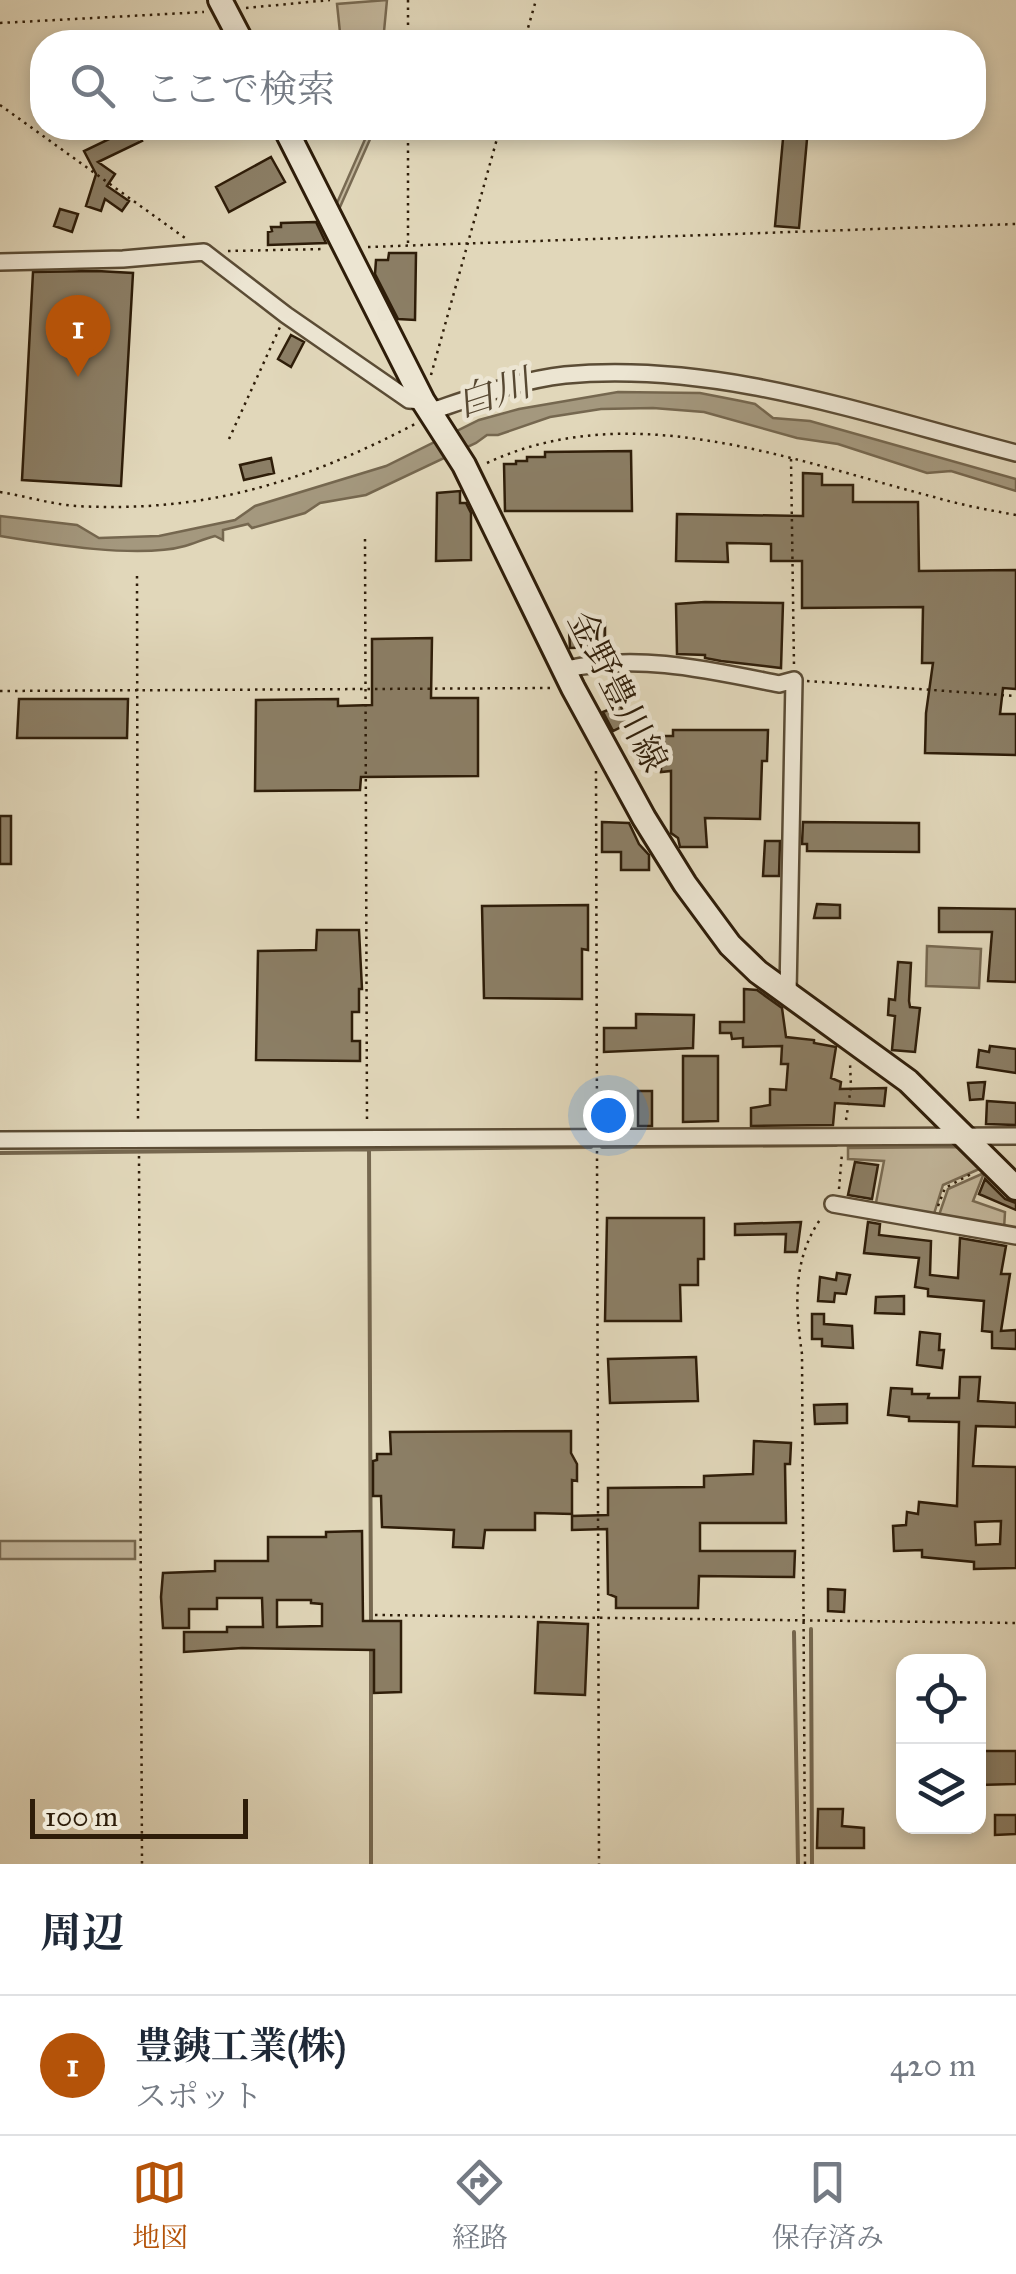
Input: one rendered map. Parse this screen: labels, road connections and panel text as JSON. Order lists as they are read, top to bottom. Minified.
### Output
{"streets":{"main road":["金野豊川線"]},"water":["白川"],"scale_bar":"100 m","page":{"search":"ここで検索","pins":"1","scale":"100 m","heading":"周辺","list":[{"mark":"1","name":"豊銕工業(株)","note":"スポット","value":"420 m"}],"nav":["地図","経路","保存済み"]}}
